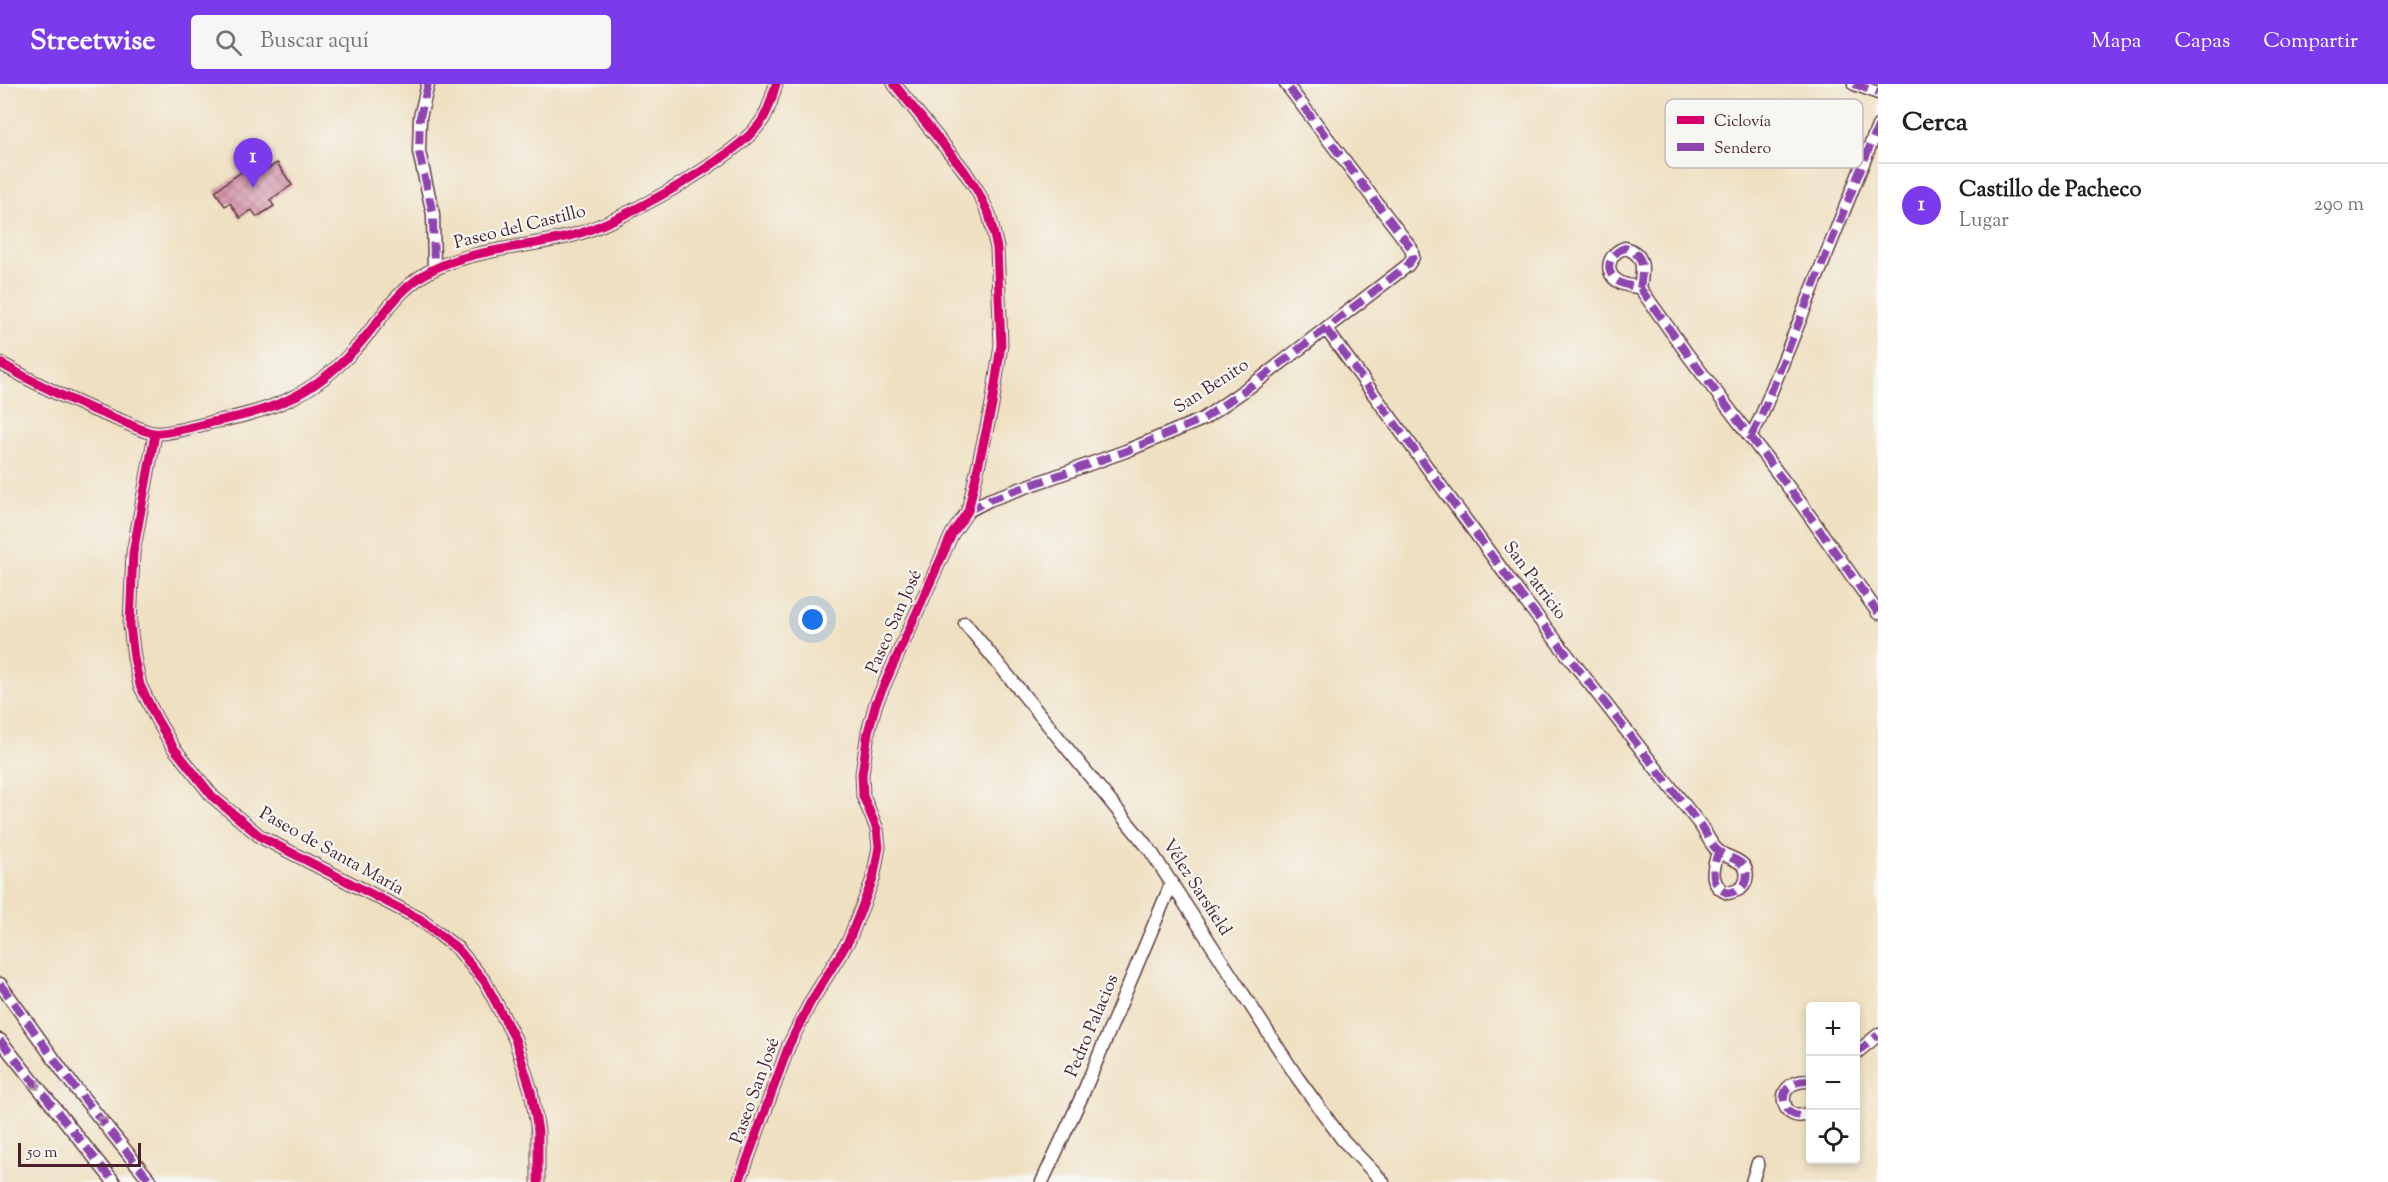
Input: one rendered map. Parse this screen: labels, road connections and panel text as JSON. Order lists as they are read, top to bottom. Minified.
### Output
{"streets":{"street":["Paseo del Castillo","San Benito","San Patricio","Paseo San José","Paseo de Santa María","Vélez Sarsfield","Pedro Palacios"]},"crossings":[["Paseo del Castillo","Paseo de Santa María"],["San Benito","San Patricio"],["San Benito","Paseo San José"],["Vélez Sarsfield","Pedro Palacios"]],"legend":["Ciclovía","Sendero"],"scale_bar":"50 m","page":{"header":"Streetwise","search":"Buscar aquí","nav":["Mapa","Capas","Compartir"],"heading":"Cerca","pins":"1","list":[{"mark":"1","name":"Castillo de Pacheco","note":"Lugar","value":"290 m"}],"map_buttons":["+","−"],"scale":"50 m"}}
